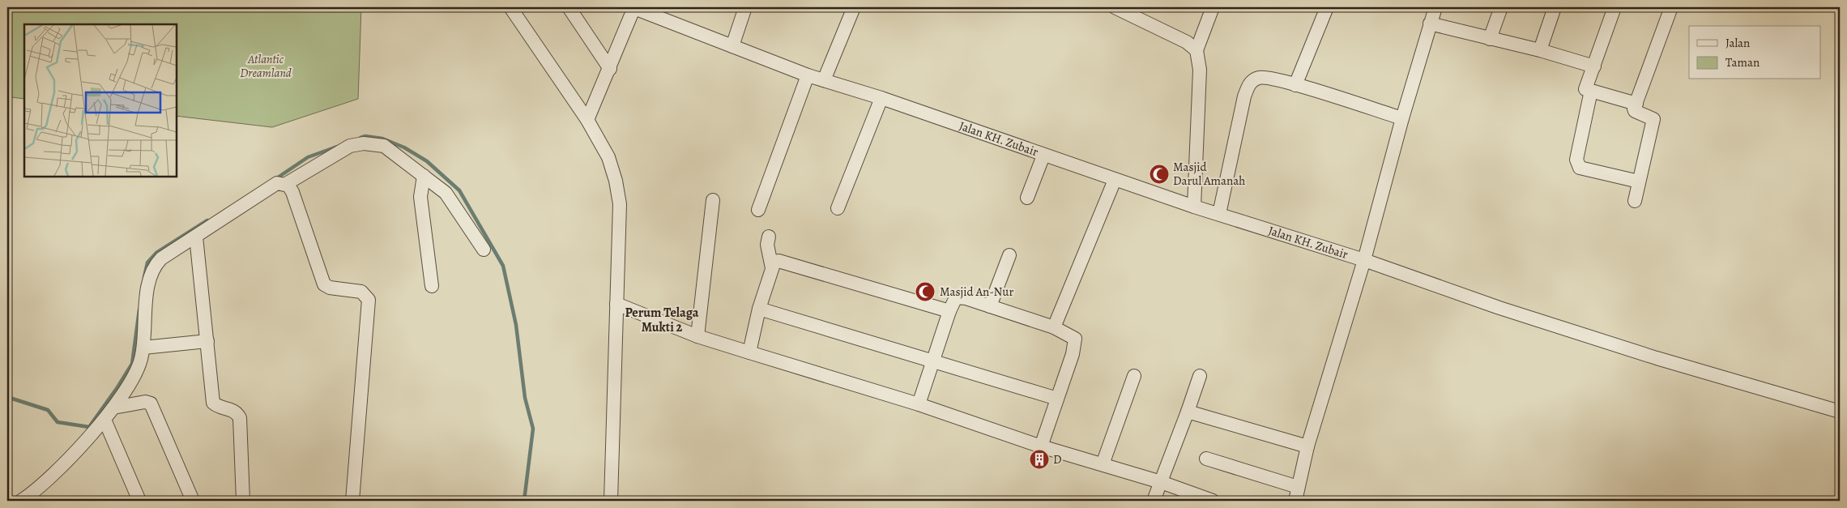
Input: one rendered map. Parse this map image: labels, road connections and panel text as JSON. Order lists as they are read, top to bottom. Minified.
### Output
{"streets":{"street":["Jalan KH. Zubair"]},"districts":["Perum Telaga Mukti 2"],"parks":["Atlantic Dreamland"],"places":{"mosque":["Masjid Darul Amanah","Masjid An-Nur"],"building":["D"]},"legend":["Jalan","Taman"]}
